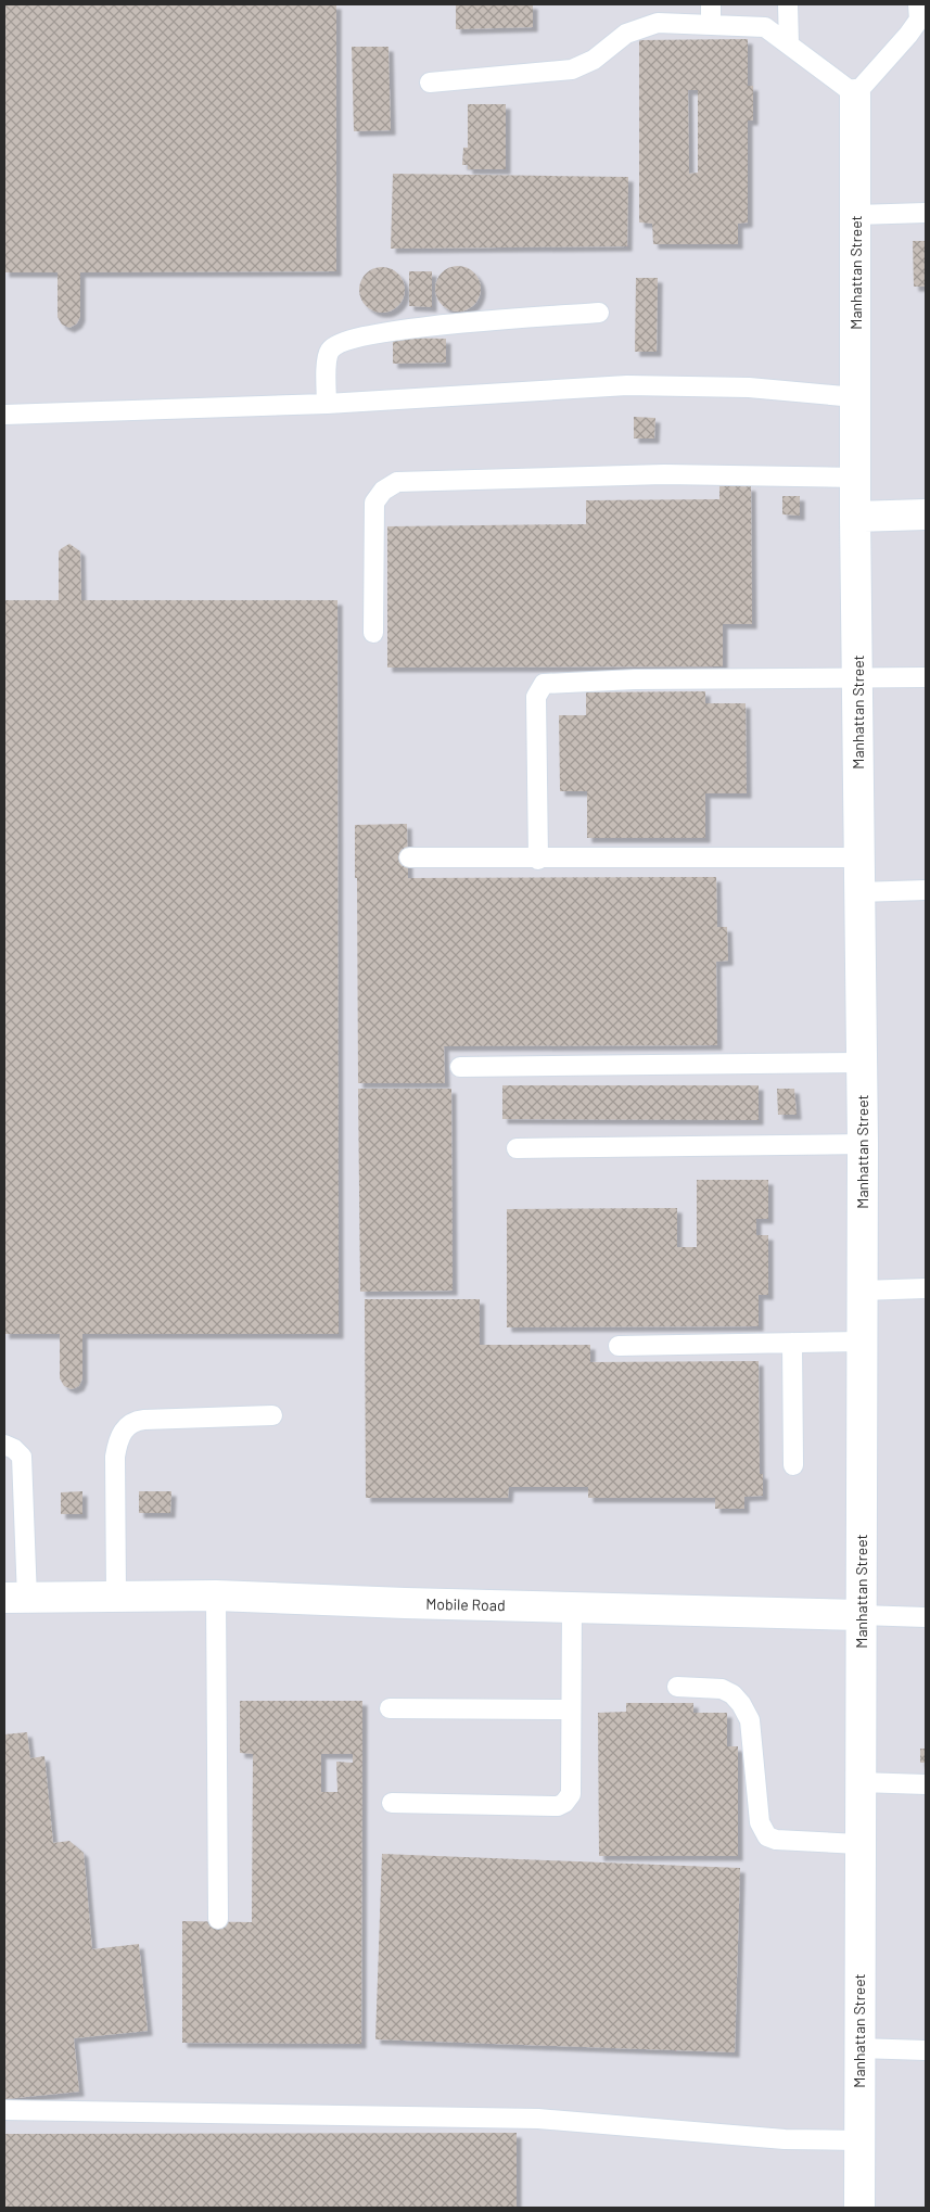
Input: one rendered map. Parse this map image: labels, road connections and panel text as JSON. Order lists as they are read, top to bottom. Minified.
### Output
{"streets":{"street":["Manhattan Street","Mobile Road"]},"crossings":[["Manhattan Street","Mobile Road"]]}
